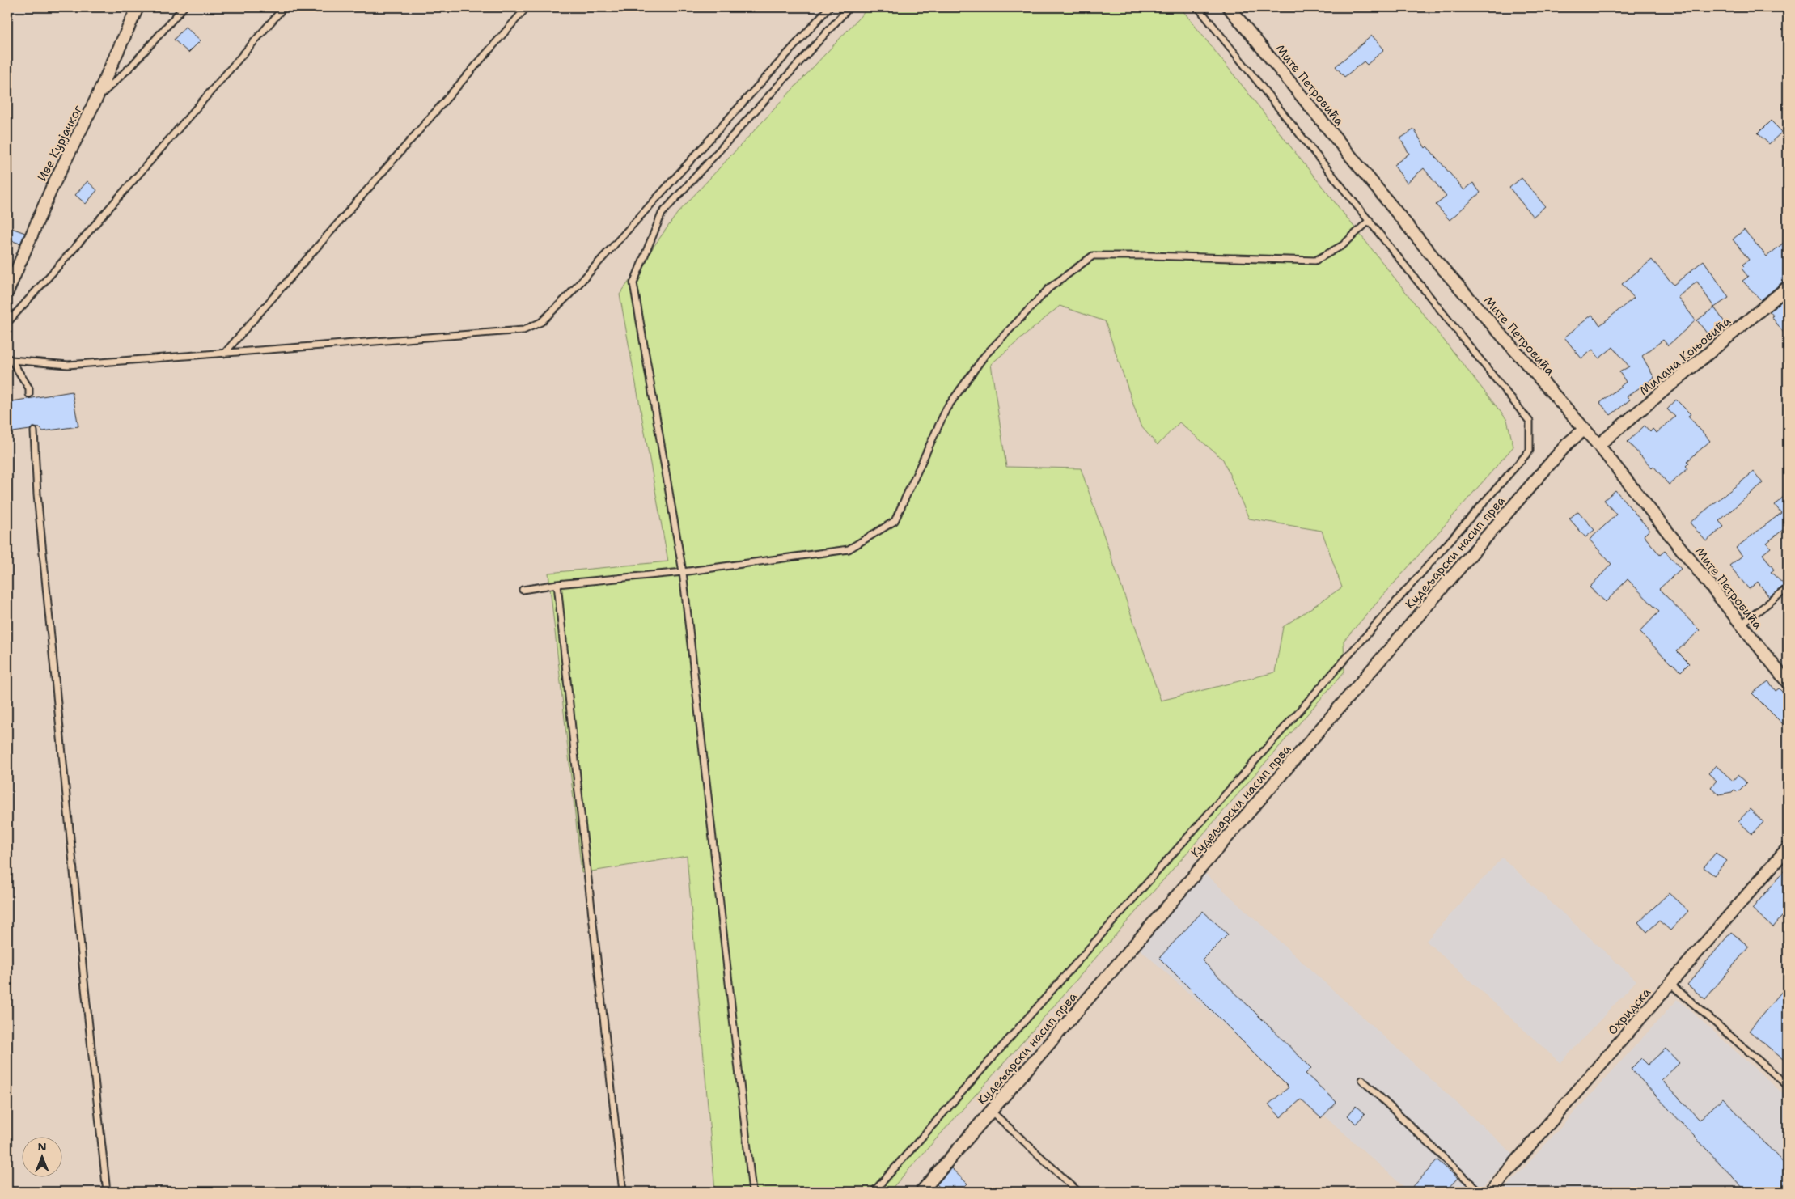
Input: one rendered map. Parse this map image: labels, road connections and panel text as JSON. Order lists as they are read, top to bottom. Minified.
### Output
{"streets":{"street":["Мите Петровића","Иве Курјачког","Милана Коњовића","Кудељарски насип прва","Охридска"]},"crossings":[["Мите Петровића","Милана Коњовића"],["Мите Петровића","Кудељарски насип прва"]],"north":"top"}
